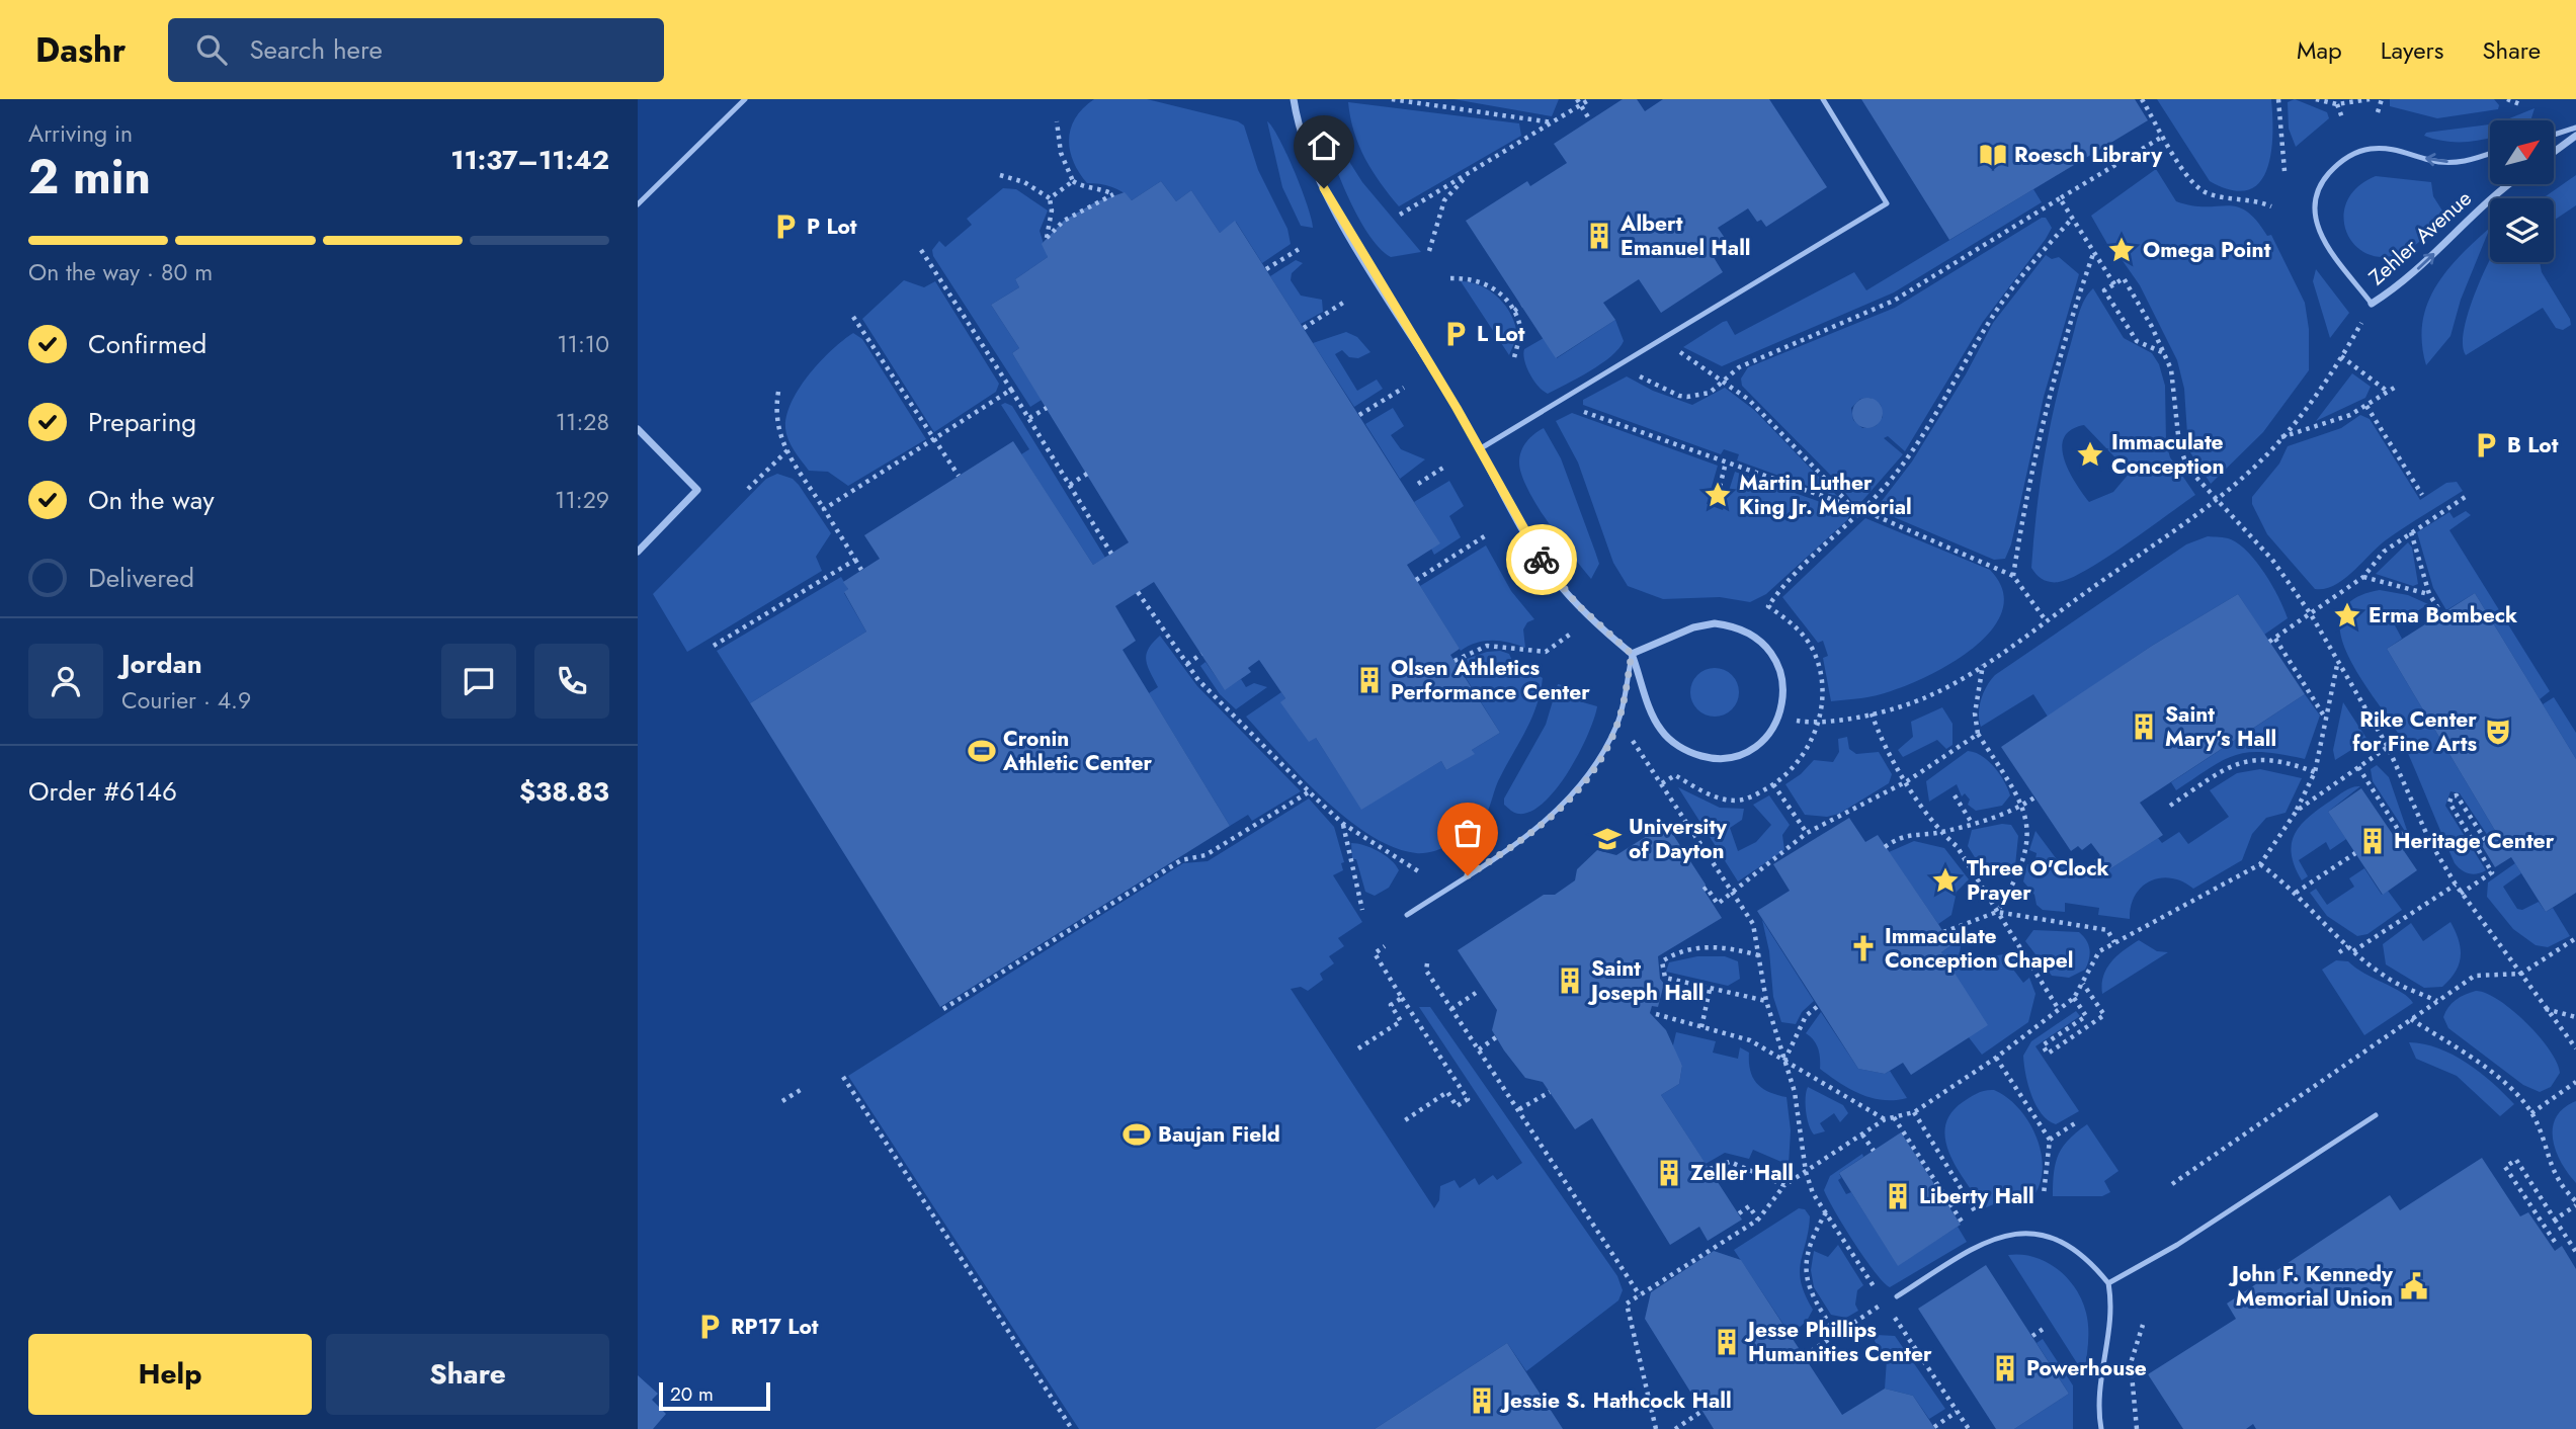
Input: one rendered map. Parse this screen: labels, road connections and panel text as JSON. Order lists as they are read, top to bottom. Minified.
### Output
{"streets":{"street":["Zehler Avenue"]},"one_way":["Zehler Avenue"],"places":{"library":["Roesch Library"],"parking":["P Lot","L Lot","B Lot","RP17 Lot"],"building":["Albert Emanuel Hall","Olsen Athletics Performance Center","Saint Mary’s Hall","Heritage Center","Saint Joseph Hall","Zeller Hall","Liberty Hall","Jesse Phillips Humanities Center","Powerhouse","Jessie S. Hathcock Hall"],"place":["Omega Point","Immaculate Conception","Martin Luther King Jr. Memorial","Erma Bombeck","Three O'Clock Prayer"],"theatre":["Rike Center for Fine Arts"],"sports":["Cronin Athletic Center","Baujan Field"],"school or university":["University of Dayton"],"church":["Immaculate Conception Chapel"],"public building":["John F. Kennedy Memorial Union"]},"scale_bar":"20 m","north":"top right","page":{"header":"Dashr","search":"Search here","nav":["Map","Layers","Share"],"heading":["2 min","Arriving in","11:37–11:42"],"panel":["Jordan","Courier · 4.9","Order #6146","$38.83"],"bar":"On the way · 80 m","list":[["Confirmed","11:10"],["Preparing","11:28"],["On the way","11:29"],"Delivered"],"buttons":["Help","Share"],"scale":"20 m"}}
